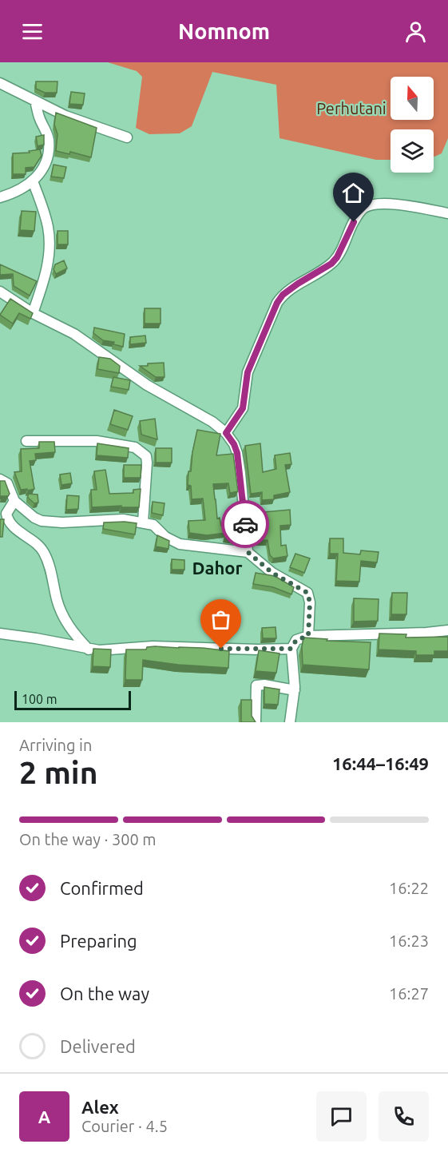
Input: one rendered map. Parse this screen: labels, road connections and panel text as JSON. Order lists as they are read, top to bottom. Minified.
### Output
{"districts":["Dahor"],"parks":["Perhutani"],"scale_bar":"100 m","north":"top","page":{"header":"Nomnom","scale":"100 m","heading":["2 min","Arriving in","16:44–16:49"],"panel":["Alex","Courier · 4.5"],"bar":"On the way · 300 m","list":[["Confirmed","16:22"],["Preparing","16:23"],["On the way","16:27"],"Delivered"],"round":"A"}}
